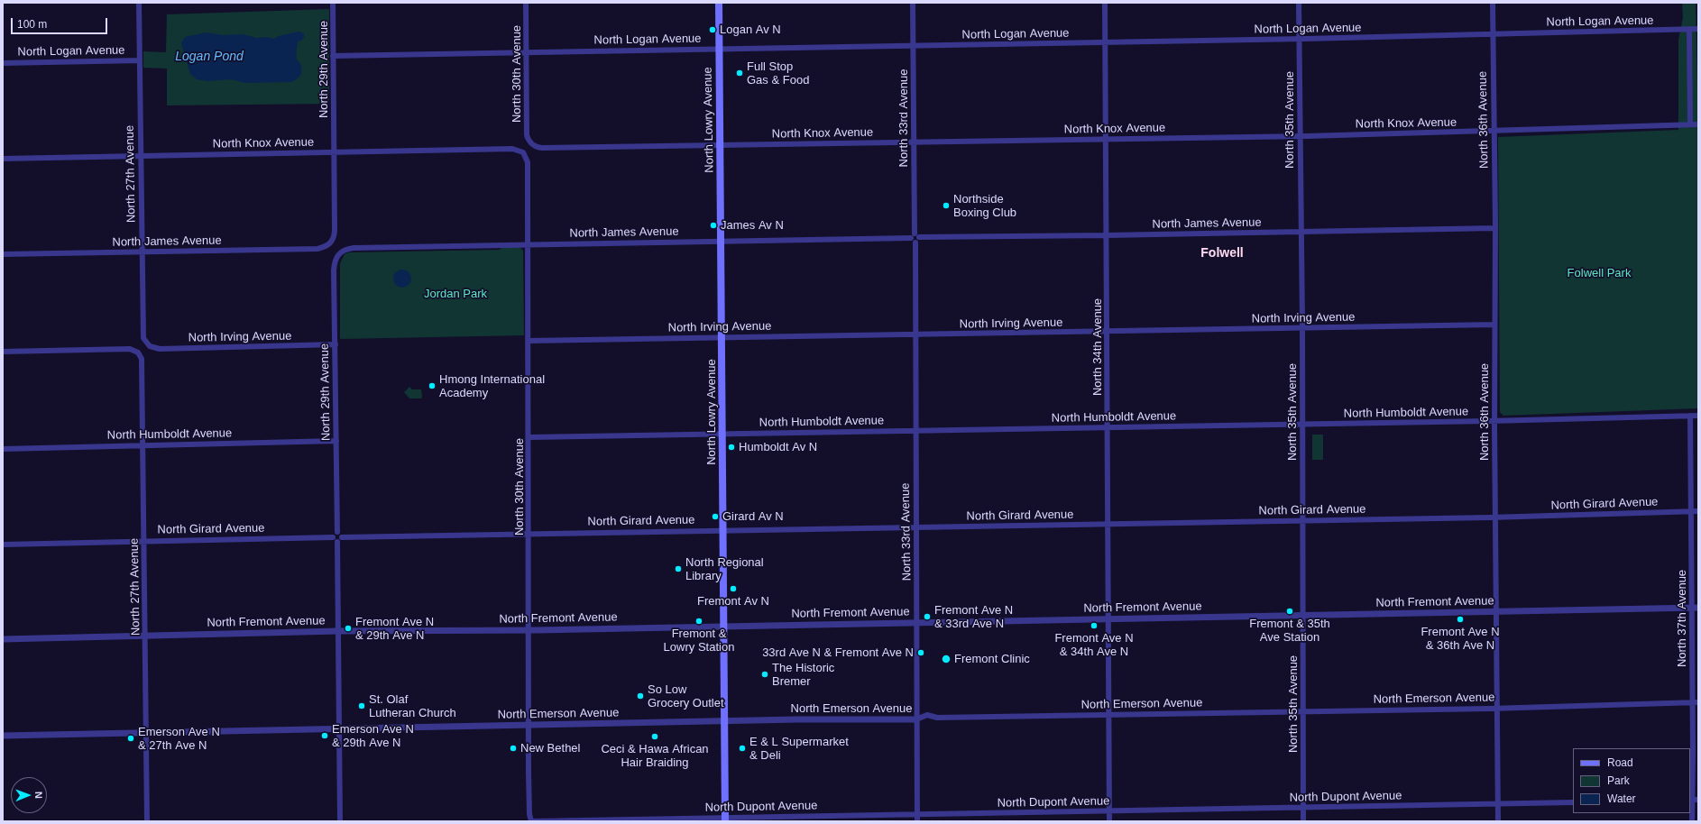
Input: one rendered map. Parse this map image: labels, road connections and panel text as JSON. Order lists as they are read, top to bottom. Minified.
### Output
{"streets":{"main road":["North Lowry Avenue"],"street":["North Logan Avenue","North 29th Avenue","North 30th Avenue","North 33rd Avenue","North 35th Avenue","North 36th Avenue","North Knox Avenue","North 27th Avenue","North James Avenue","North Irving Avenue","North 34th Avenue","North Humboldt Avenue","North Girard Avenue","North Fremont Avenue","North 37th Avenue","North Emerson Avenue","North Dupont Avenue"]},"crossings":[["North Logan Avenue","North 29th Avenue"],["North Logan Avenue","North 30th Avenue"],["North Logan Avenue","North 33rd Avenue"],["North Logan Avenue","North Lowry Avenue"],["North Logan Avenue","North 35th Avenue"],["North Logan Avenue","North 36th Avenue"],["North Logan Avenue","North 27th Avenue"],["North Logan Avenue","North 34th Avenue"],["North 29th Avenue","North Knox Avenue"],["North 29th Avenue","North James Avenue"],["North 29th Avenue","North Irving Avenue"],["North 29th Avenue","North Humboldt Avenue"],["North 29th Avenue","North Girard Avenue"],["North 30th Avenue","North Knox Avenue"],["North 30th Avenue","North James Avenue"],["North 30th Avenue","North Irving Avenue"],["North 30th Avenue","North Humboldt Avenue"],["North 30th Avenue","North Girard Avenue"],["North 30th Avenue","North Fremont Avenue"],["North 30th Avenue","North Emerson Avenue"],["North 30th Avenue","North Dupont Avenue"],["North 33rd Avenue","North Knox Avenue"],["North 33rd Avenue","North James Avenue"],["North 33rd Avenue","North Irving Avenue"],["North 33rd Avenue","North Humboldt Avenue"],["North 33rd Avenue","North Girard Avenue"],["North 33rd Avenue","North Fremont Avenue"],["North 33rd Avenue","North Emerson Avenue"],["North 33rd Avenue","North Dupont Avenue"],["North Lowry Avenue","North Knox Avenue"],["North Lowry Avenue","North James Avenue"],["North Lowry Avenue","North Irving Avenue"],["North Lowry Avenue","North Humboldt Avenue"],["North Lowry Avenue","North Girard Avenue"],["North Lowry Avenue","North Fremont Avenue"],["North Lowry Avenue","North Emerson Avenue"],["North Lowry Avenue","North Dupont Avenue"],["North 35th Avenue","North Knox Avenue"],["North 35th Avenue","North James Avenue"],["North 35th Avenue","North Irving Avenue"],["North 35th Avenue","North Humboldt Avenue"],["North 35th Avenue","North Girard Avenue"],["North 35th Avenue","North Fremont Avenue"],["North 35th Avenue","North Emerson Avenue"],["North 35th Avenue","North Dupont Avenue"],["North 36th Avenue","North Knox Avenue"],["North 36th Avenue","North James Avenue"],["North 36th Avenue","North Irving Avenue"],["North 36th Avenue","North Humboldt Avenue"],["North 36th Avenue","North Girard Avenue"],["North 36th Avenue","North Fremont Avenue"],["North 36th Avenue","North Emerson Avenue"],["North 36th Avenue","North Dupont Avenue"],["North Knox Avenue","North 27th Avenue"],["North Knox Avenue","North 34th Avenue"],["North 27th Avenue","North James Avenue"],["North 27th Avenue","North Irving Avenue"],["North 27th Avenue","North Humboldt Avenue"],["North 27th Avenue","North Girard Avenue"],["North 27th Avenue","North Fremont Avenue"],["North 27th Avenue","North Emerson Avenue"],["North James Avenue","North 34th Avenue"],["North Irving Avenue","North 34th Avenue"],["North 34th Avenue","North Humboldt Avenue"],["North 34th Avenue","North Girard Avenue"],["North 34th Avenue","North Fremont Avenue"],["North 34th Avenue","North Emerson Avenue"],["North 34th Avenue","North Dupont Avenue"],["North Humboldt Avenue","North 37th Avenue"],["North Girard Avenue","North 37th Avenue"],["North Fremont Avenue","North 37th Avenue"],["North 37th Avenue","North Emerson Avenue"]],"districts":["Folwell"],"water":["Logan Pond"],"parks":["Folwell Park","Jordan Park"],"places":["Logan Av N","Full Stop Gas & Food","Northside Boxing Club","James Av N","Hmong International Academy","Humboldt Av N","Girard Av N","North Regional Library","Fremont Av N","Fremont & 35th Ave Station","Fremont Ave N & 33rd Ave N","Fremont Ave N & 36th Ave N","Fremont & Lowry Station","Fremont Ave N & 34th Ave N","Fremont Ave N & 29th Ave N","33rd Ave N & Fremont Ave N","Fremont Clinic","The Historic Bremer","So Low Grocery Outlet","St. Olaf Lutheran Church","Emerson Ave N & 29th Ave N","Ceci & Hawa African Hair Braiding","Emerson Ave N & 27th Ave N","New Bethel","E & L Supermarket & Deli"],"legend":["Road","Park","Water"],"scale_bar":"100 m","north":"right"}
